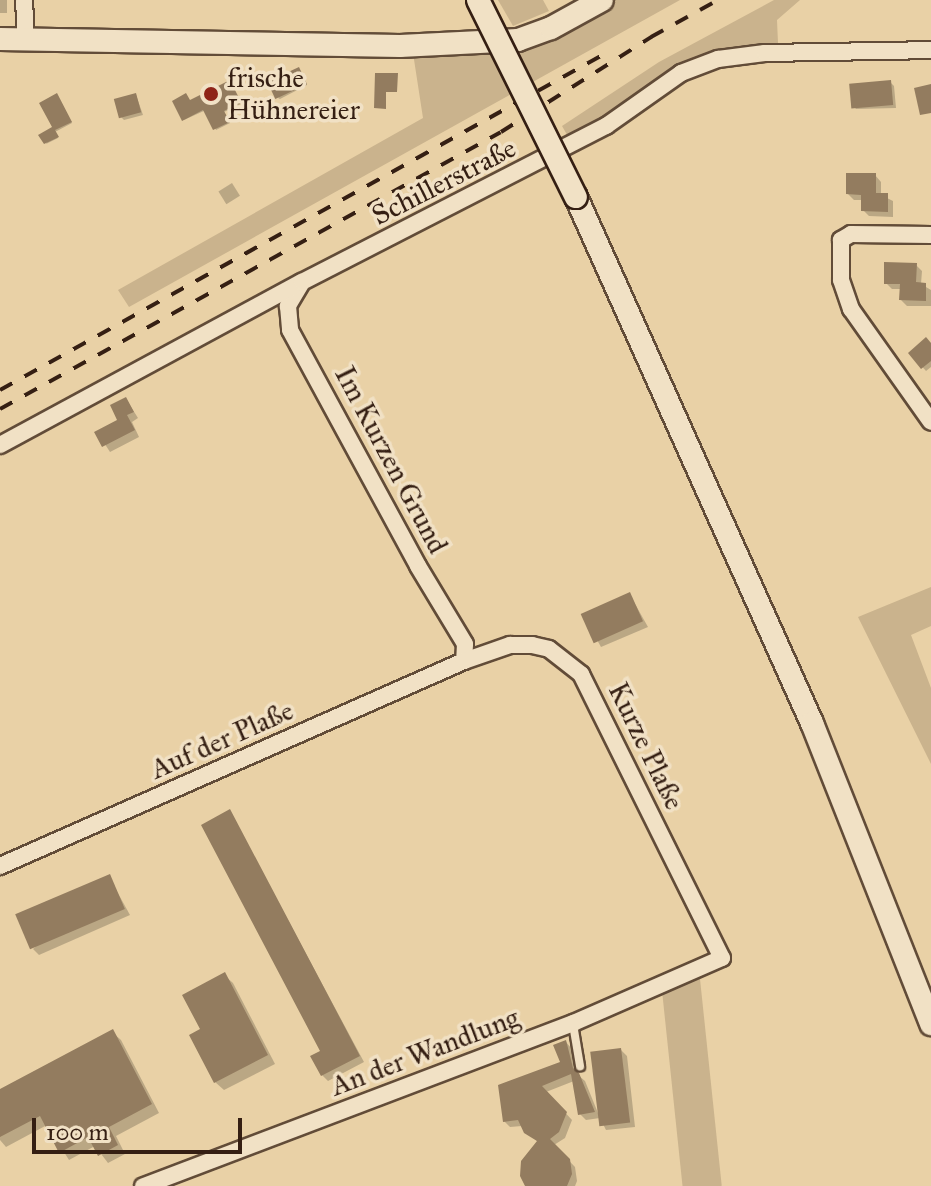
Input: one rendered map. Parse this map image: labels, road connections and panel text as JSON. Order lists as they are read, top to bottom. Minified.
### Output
{"streets":{"street":["Schillerstraße","Im Kurzen Grund","Auf der Plaße","Kurze Plaße","An der Wandlung"]},"crossings":[["Schillerstraße","Im Kurzen Grund"],["Im Kurzen Grund","Auf der Plaße"],["Im Kurzen Grund","Kurze Plaße"],["Auf der Plaße","Kurze Plaße"],["Kurze Plaße","An der Wandlung"]],"places":["frische Hühnereier"],"scale_bar":"100 m"}
